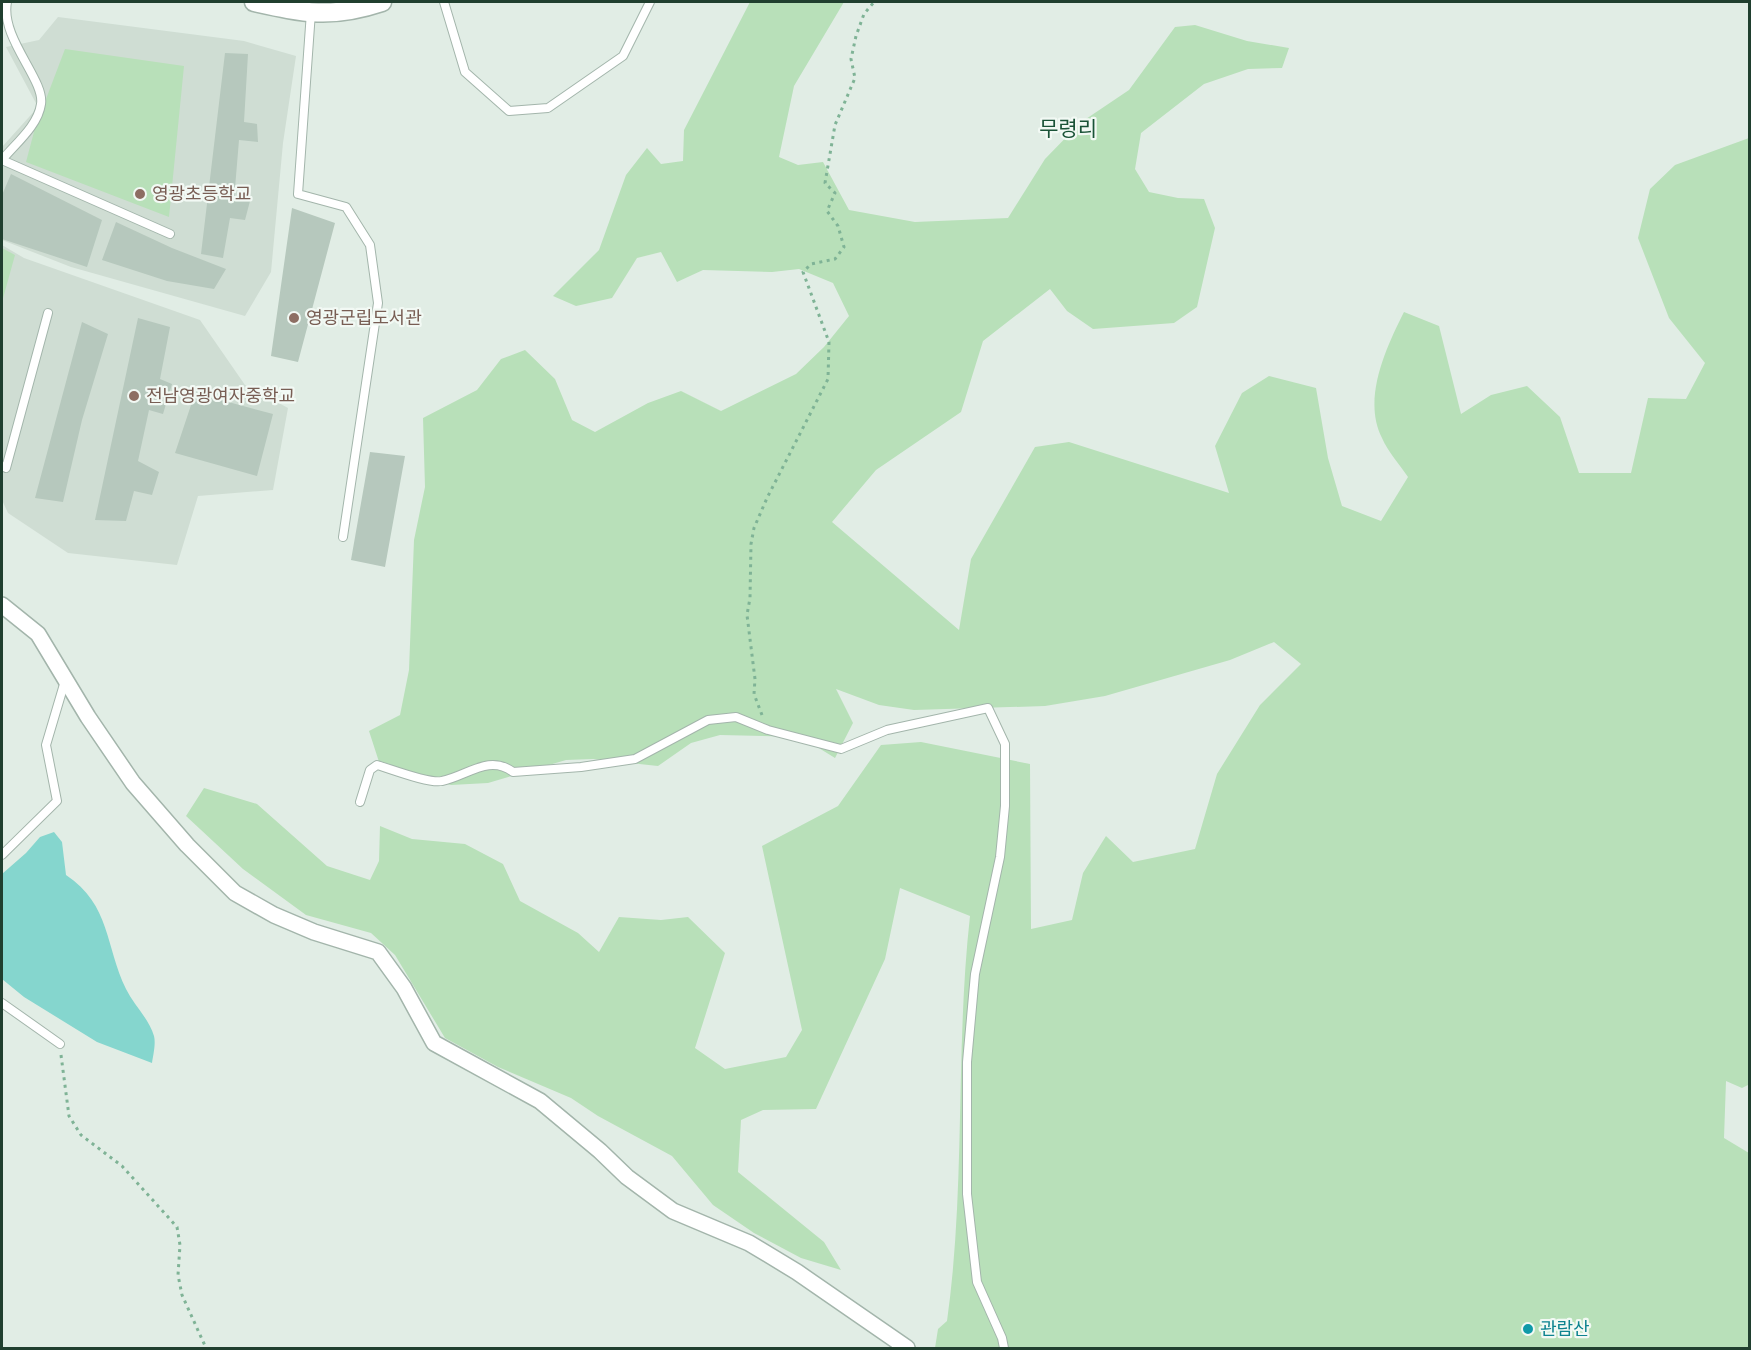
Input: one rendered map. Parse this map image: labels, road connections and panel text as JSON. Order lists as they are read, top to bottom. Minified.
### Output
{"districts":["무령리"],"places":["영광초등학교","영광군립도서관","전남영광여자중학교","관람산"]}
